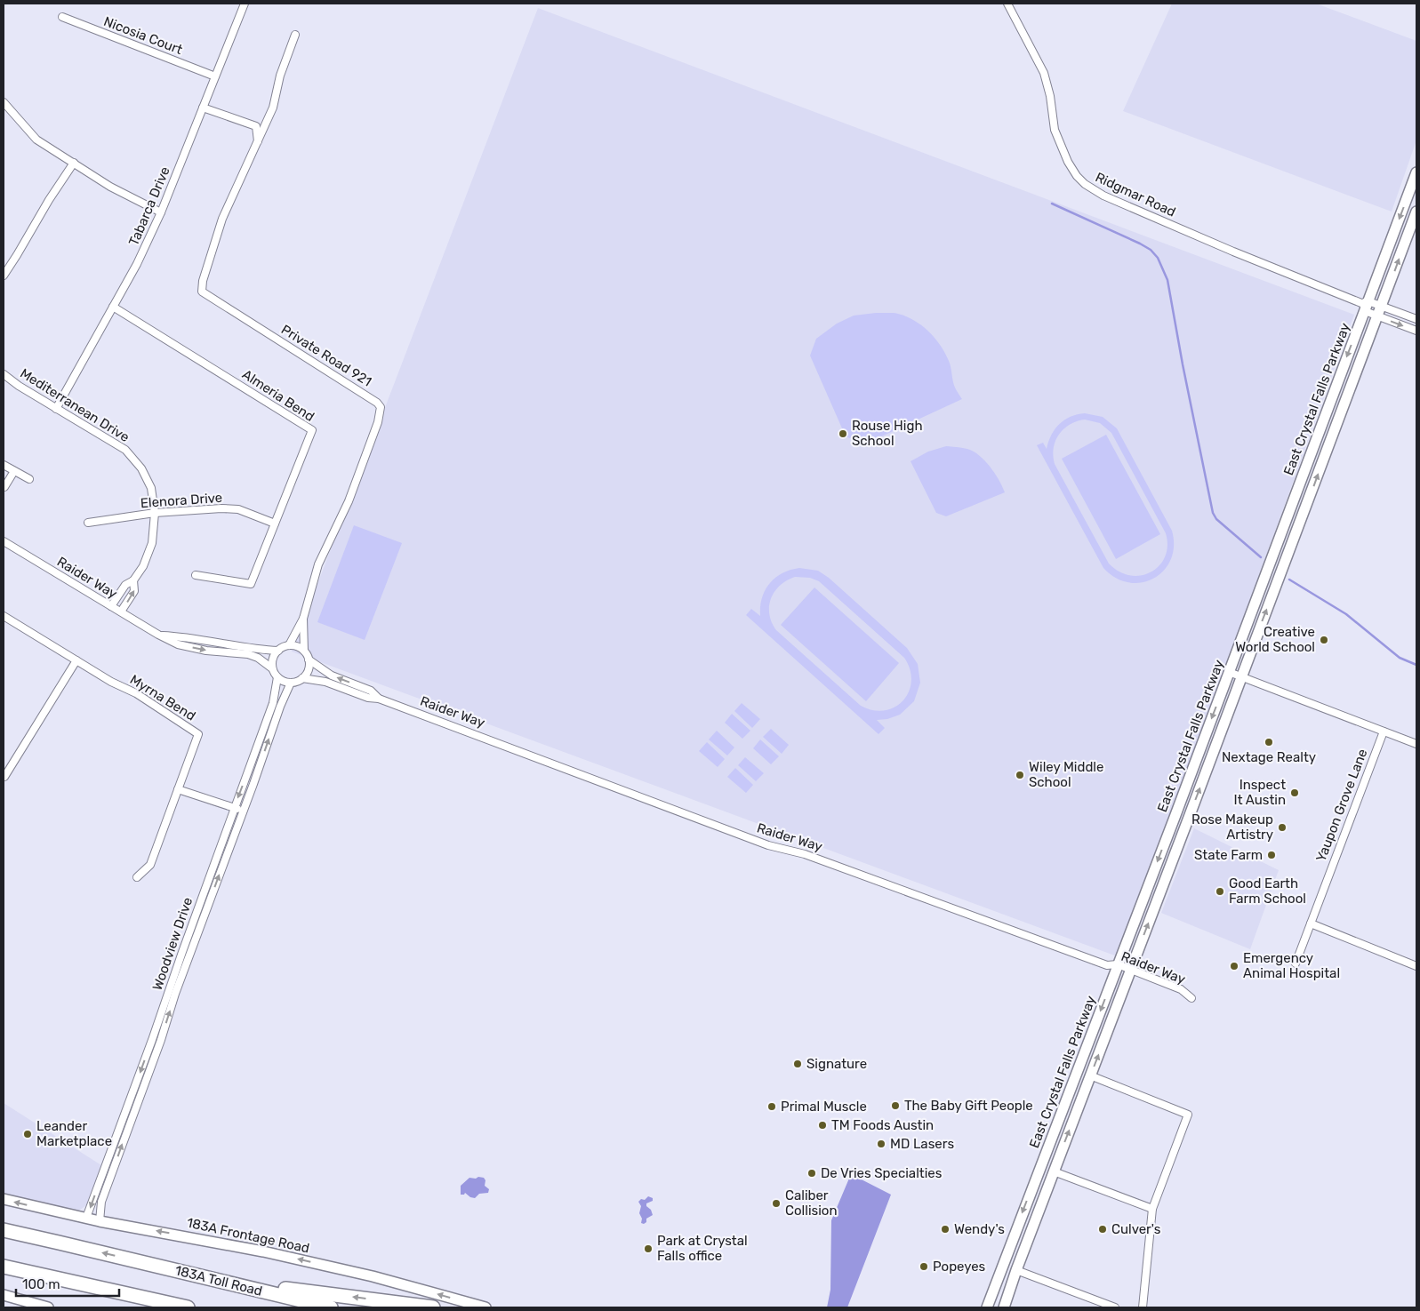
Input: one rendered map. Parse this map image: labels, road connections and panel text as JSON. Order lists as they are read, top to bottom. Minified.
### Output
{"streets":{"highway":["183A Toll Road"],"main road":["East Crystal Falls Parkway","183A Frontage Road"],"street":["Nicosia Court","Ridgmar Road","Tabarca Drive","Private Road 921","Almeria Bend","Mediterranean Drive","Elenora Drive","Raider Way","Myrna Bend","Yaupon Grove Lane","Woodview Drive"]},"crossings":[["Nicosia Court","Tabarca Drive"],["Ridgmar Road","East Crystal Falls Parkway"],["Tabarca Drive","Almeria Bend"],["Tabarca Drive","Mediterranean Drive"],["Private Road 921","Raider Way"],["Private Road 921","Woodview Drive"],["Almeria Bend","Elenora Drive"],["East Crystal Falls Parkway","Raider Way"],["Mediterranean Drive","Elenora Drive"],["Raider Way","Woodview Drive"],["Woodview Drive","183A Frontage Road"]],"one_way":["183A Frontage Road"],"places":["Rouse High School","Creative World School","Nextage Realty","Wiley Middle School","Inspect It Austin","Rose Makeup Artistry","State Farm","Good Earth Farm School","Emergency Animal Hospital","Signature","The Baby Gift People","Primal Muscle","TM Foods Austin","Leander Marketplace","MD Lasers","De Vries Specialties","Caliber Collision","Wendy's","Culver's","Park at Crystal Falls office","Popeyes"],"scale_bar":"100 m"}
